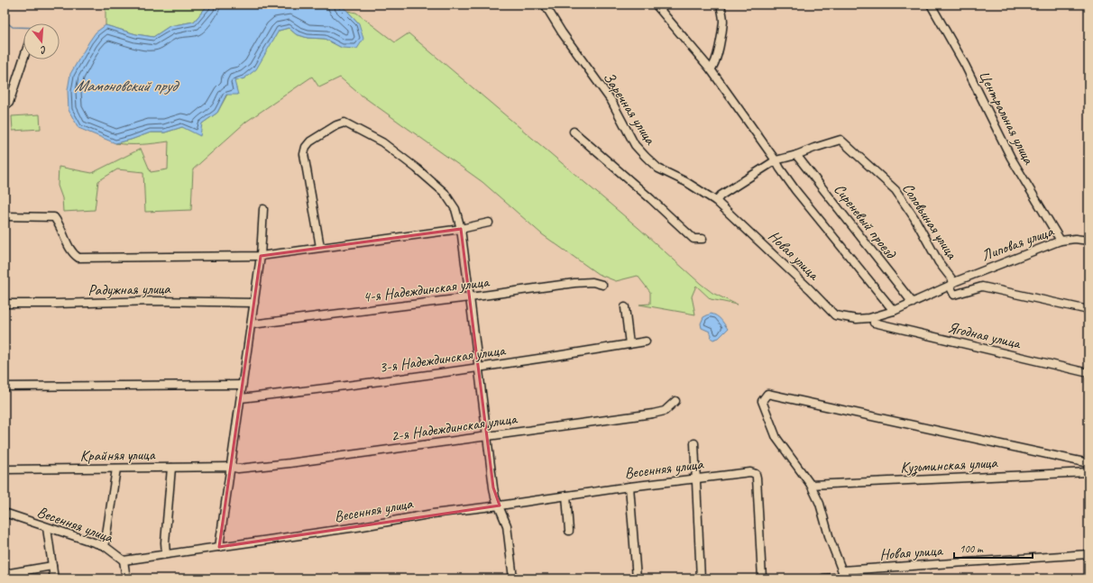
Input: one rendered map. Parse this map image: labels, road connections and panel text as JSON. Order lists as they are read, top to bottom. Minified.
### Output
{"streets":{"street":["Заречная улица","Центральная улица","Сиреневый проезд","Соловьиная улица","Липовая улица","Новая улица","Радужная улица","4-я Надеждинская улица","Ягодная улица","3-я Надеждинская улица","2-я Надеждинская улица","Крайняя улица","Кузьминская улица","Весенняя улица"]},"crossings":[["Заречная улица","Соловьиная улица"],["Заречная улица","Новая улица"],["Центральная улица","Липовая улица"],["Сиреневый проезд","Соловьиная улица"],["Сиреневый проезд","Липовая улица"],["Соловьиная улица","Липовая улица"],["Соловьиная улица","Новая улица"],["Липовая улица","Новая улица"],["2-я Надеждинская улица","Крайняя улица"]],"water":["Мамоновский пруд"],"scale_bar":"100 m","north":"bottom"}
